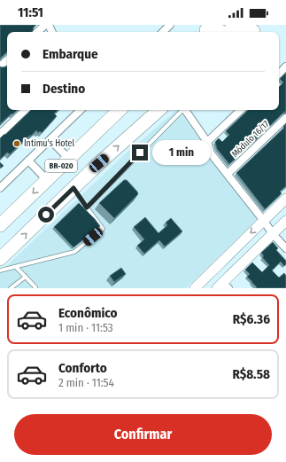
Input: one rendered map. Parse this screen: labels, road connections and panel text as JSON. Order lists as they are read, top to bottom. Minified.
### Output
{"streets":{"highway":["BR-020"],"street":["Módulo 16/17"]},"places":["Intimu's Hotel"],"page":{"status":"11:51","banner":["Embarque","Destino"],"bubble":"1 min","list":[{"name":"Econômico","note":"1 min · 11:53","value":"R$6.36"},{"name":"Conforto","note":"2 min · 11:54","value":"R$8.58"}],"buttons":"Confirmar"}}
